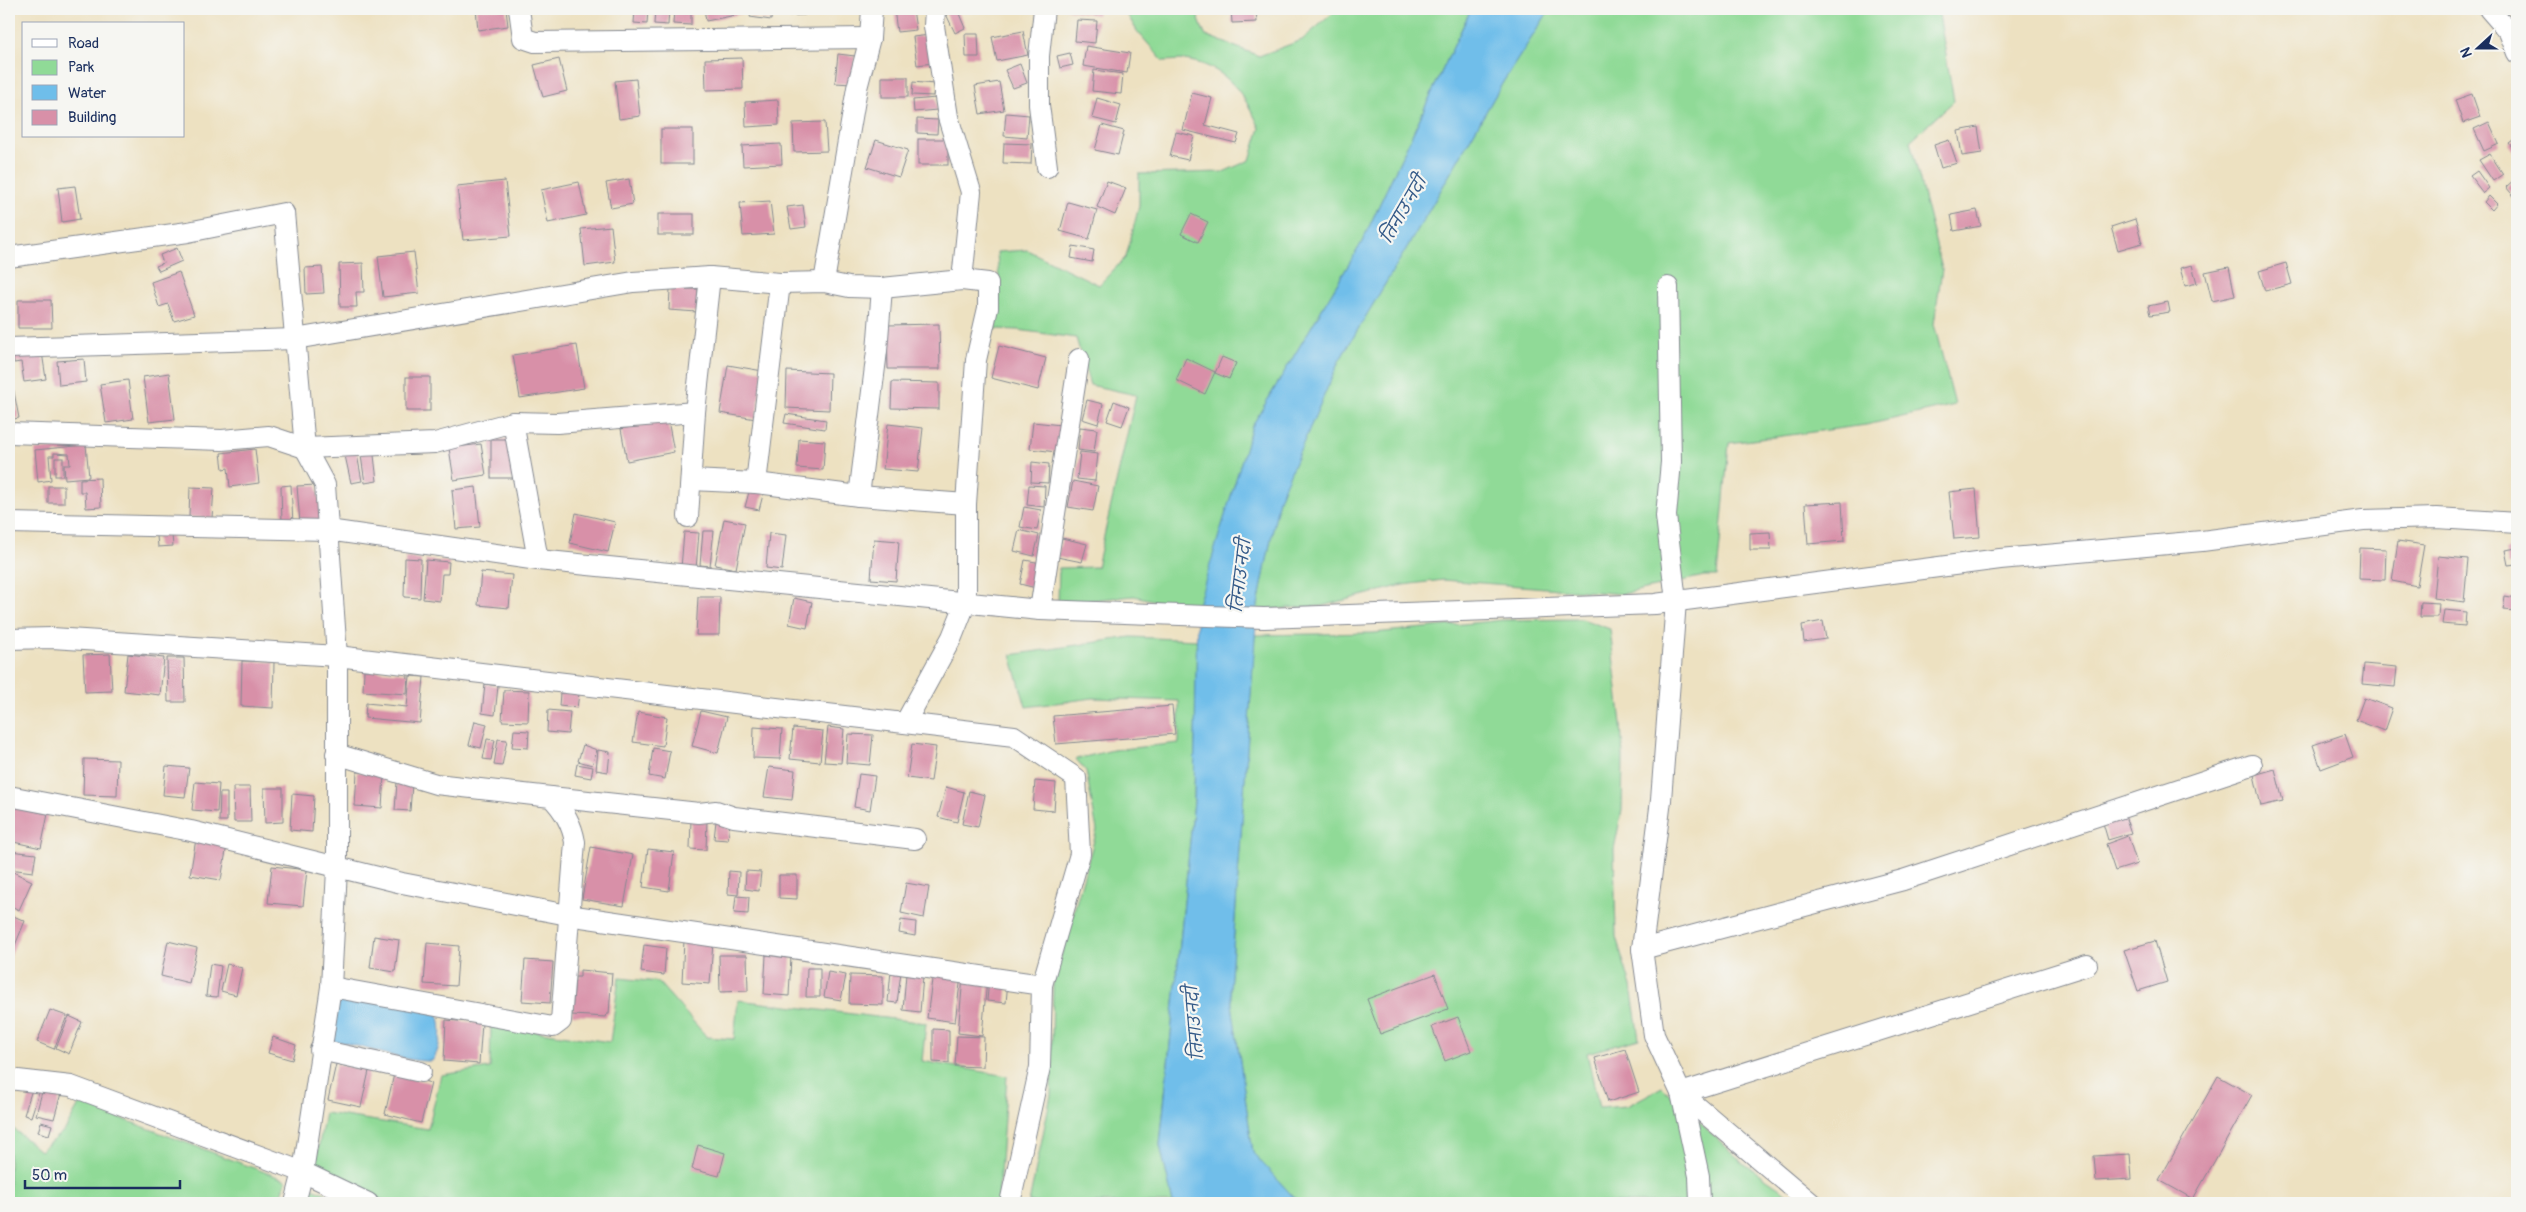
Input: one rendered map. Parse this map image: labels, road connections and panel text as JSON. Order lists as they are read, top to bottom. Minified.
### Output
{"water":["तिनाउ नदी"],"legend":["Road","Park","Water","Building"],"scale_bar":"50 m","north":"left"}
